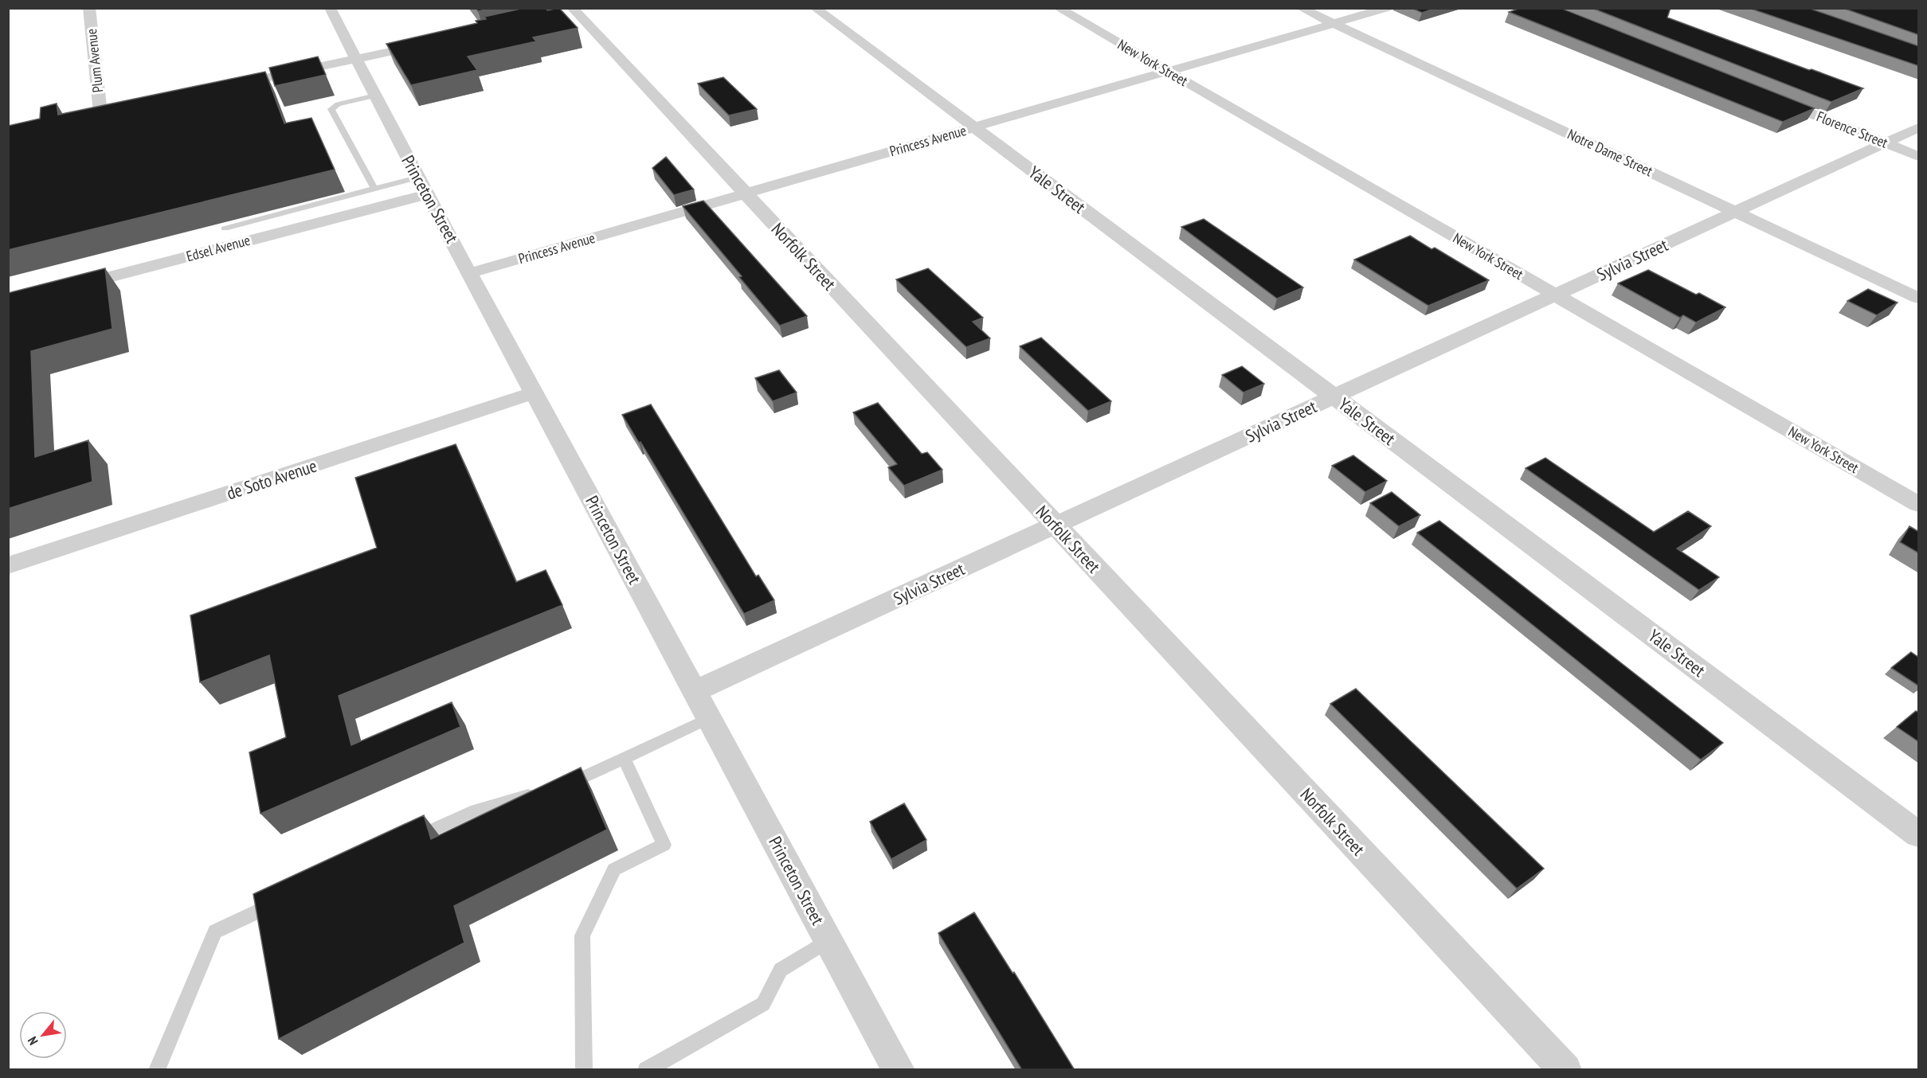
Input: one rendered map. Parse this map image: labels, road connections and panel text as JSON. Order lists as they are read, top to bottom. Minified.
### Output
{"streets":{"street":["Plum Avenue","New York Street","Florence Street","Princess Avenue","Notre Dame Street","Yale Street","Princeton Street","Edsel Avenue","Norfolk Street","Sylvia Street","de Soto Avenue"]},"crossings":[["New York Street","Princess Avenue"],["New York Street","Sylvia Street"],["Florence Street","Sylvia Street"],["Princess Avenue","Notre Dame Street"],["Princess Avenue","Yale Street"],["Princess Avenue","Princeton Street"],["Princess Avenue","Norfolk Street"],["Notre Dame Street","Sylvia Street"],["Yale Street","Sylvia Street"],["Princeton Street","Edsel Avenue"],["Princeton Street","Sylvia Street"],["Princeton Street","de Soto Avenue"],["Norfolk Street","Sylvia Street"]],"north":"bottom left"}
